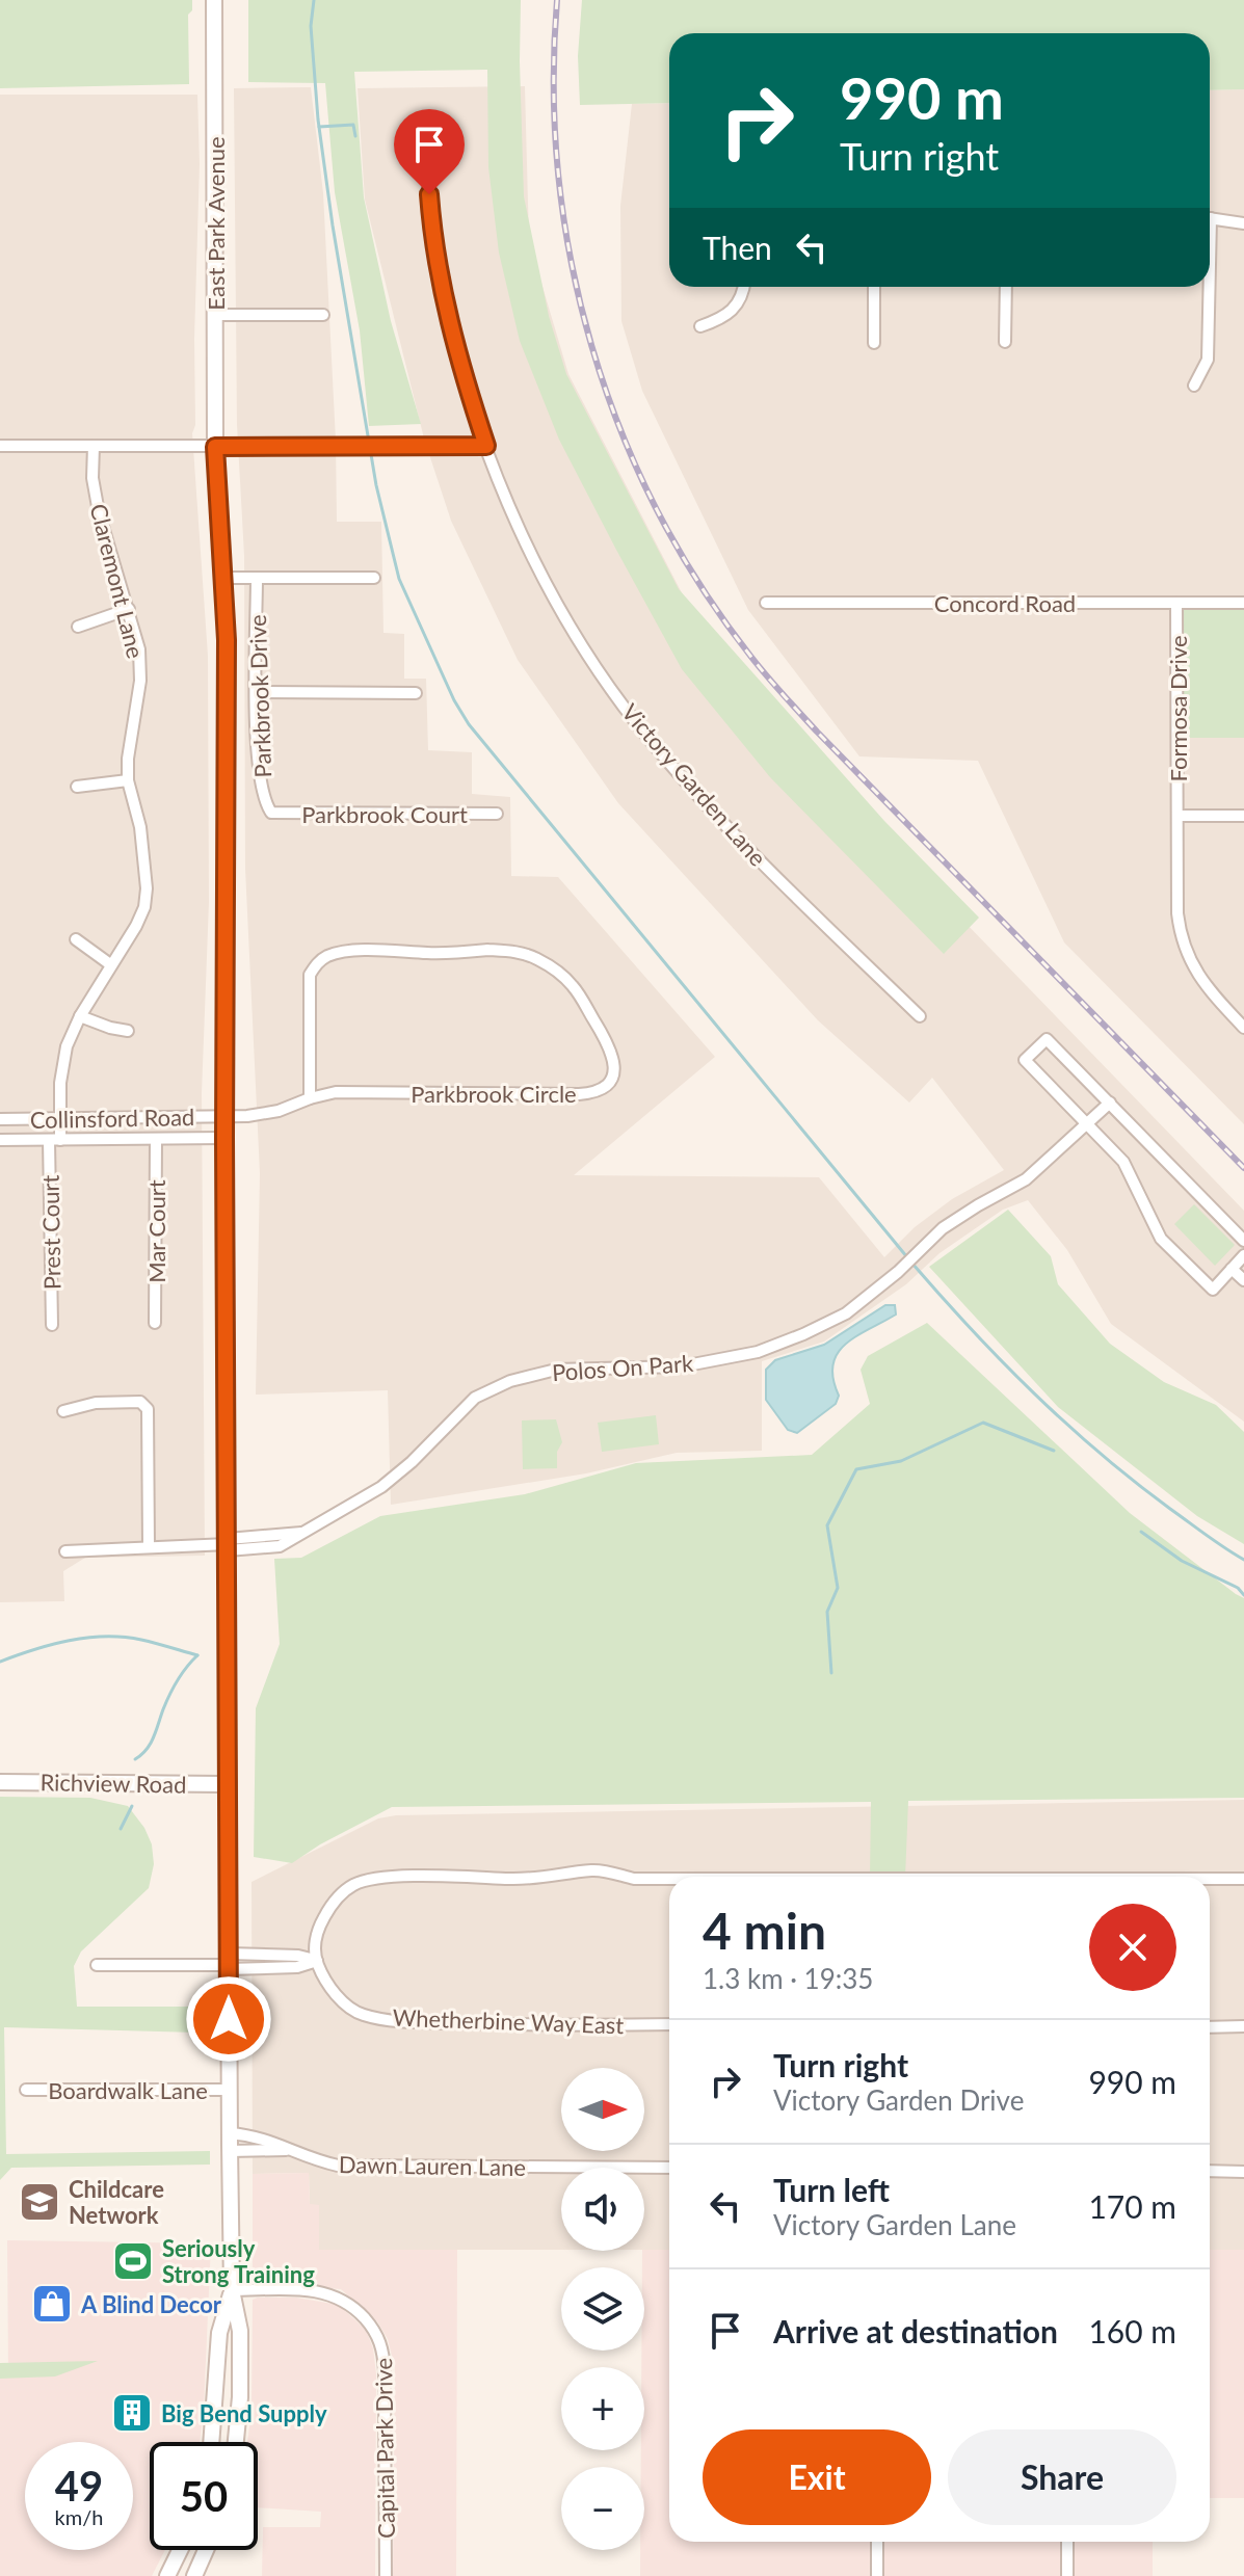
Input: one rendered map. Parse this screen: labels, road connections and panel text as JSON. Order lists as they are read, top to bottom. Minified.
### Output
{"streets":{"main road":["East Park Avenue","Richview Road"],"street":["Claremont Lane","Concord Road","Parkbrook Drive","Formosa Drive","Victory Garden Lane","Parkbrook Court","Parkbrook Circle","Collinsford Road","Mar Court","Prest Court","Polos On Park","Whetherbine Way East","Boardwalk Lane","Dawn Lauren Lane","Capital Park Drive"]},"crossings":[["East Park Avenue","Parkbrook Circle"],["East Park Avenue","Collinsford Road"],["East Park Avenue","Polos On Park"],["East Park Avenue","Richview Road"],["East Park Avenue","Boardwalk Lane"],["East Park Avenue","Dawn Lauren Lane"],["East Park Avenue","Capital Park Drive"],["Claremont Lane","Collinsford Road"],["Claremont Lane","Prest Court"],["Concord Road","Formosa Drive"],["Parkbrook Drive","Parkbrook Court"],["Parkbrook Circle","Collinsford Road"],["Collinsford Road","Mar Court"],["Collinsford Road","Prest Court"]],"places":{"school or university":["Childcare Network"],"sports":["Seriously Strong Training"],"shop":["A Blind Decor"],"building":["Big Bend Supply"]},"north":"right","page":{"turn":["990 m","Turn right"],"then":"Then","heading":["4 min","1.3 km · 19:35"],"list":[{"name":"Turn right","note":"Victory Garden Drive","value":"990 m"},{"name":"Turn left","note":"Victory Garden Lane","value":"170 m"},{"name":"Arrive at destination","value":"160 m"}],"map_buttons":["+","−"],"buttons":["Exit","Share"],"speed":"49 km/h","limit":"50"}}
